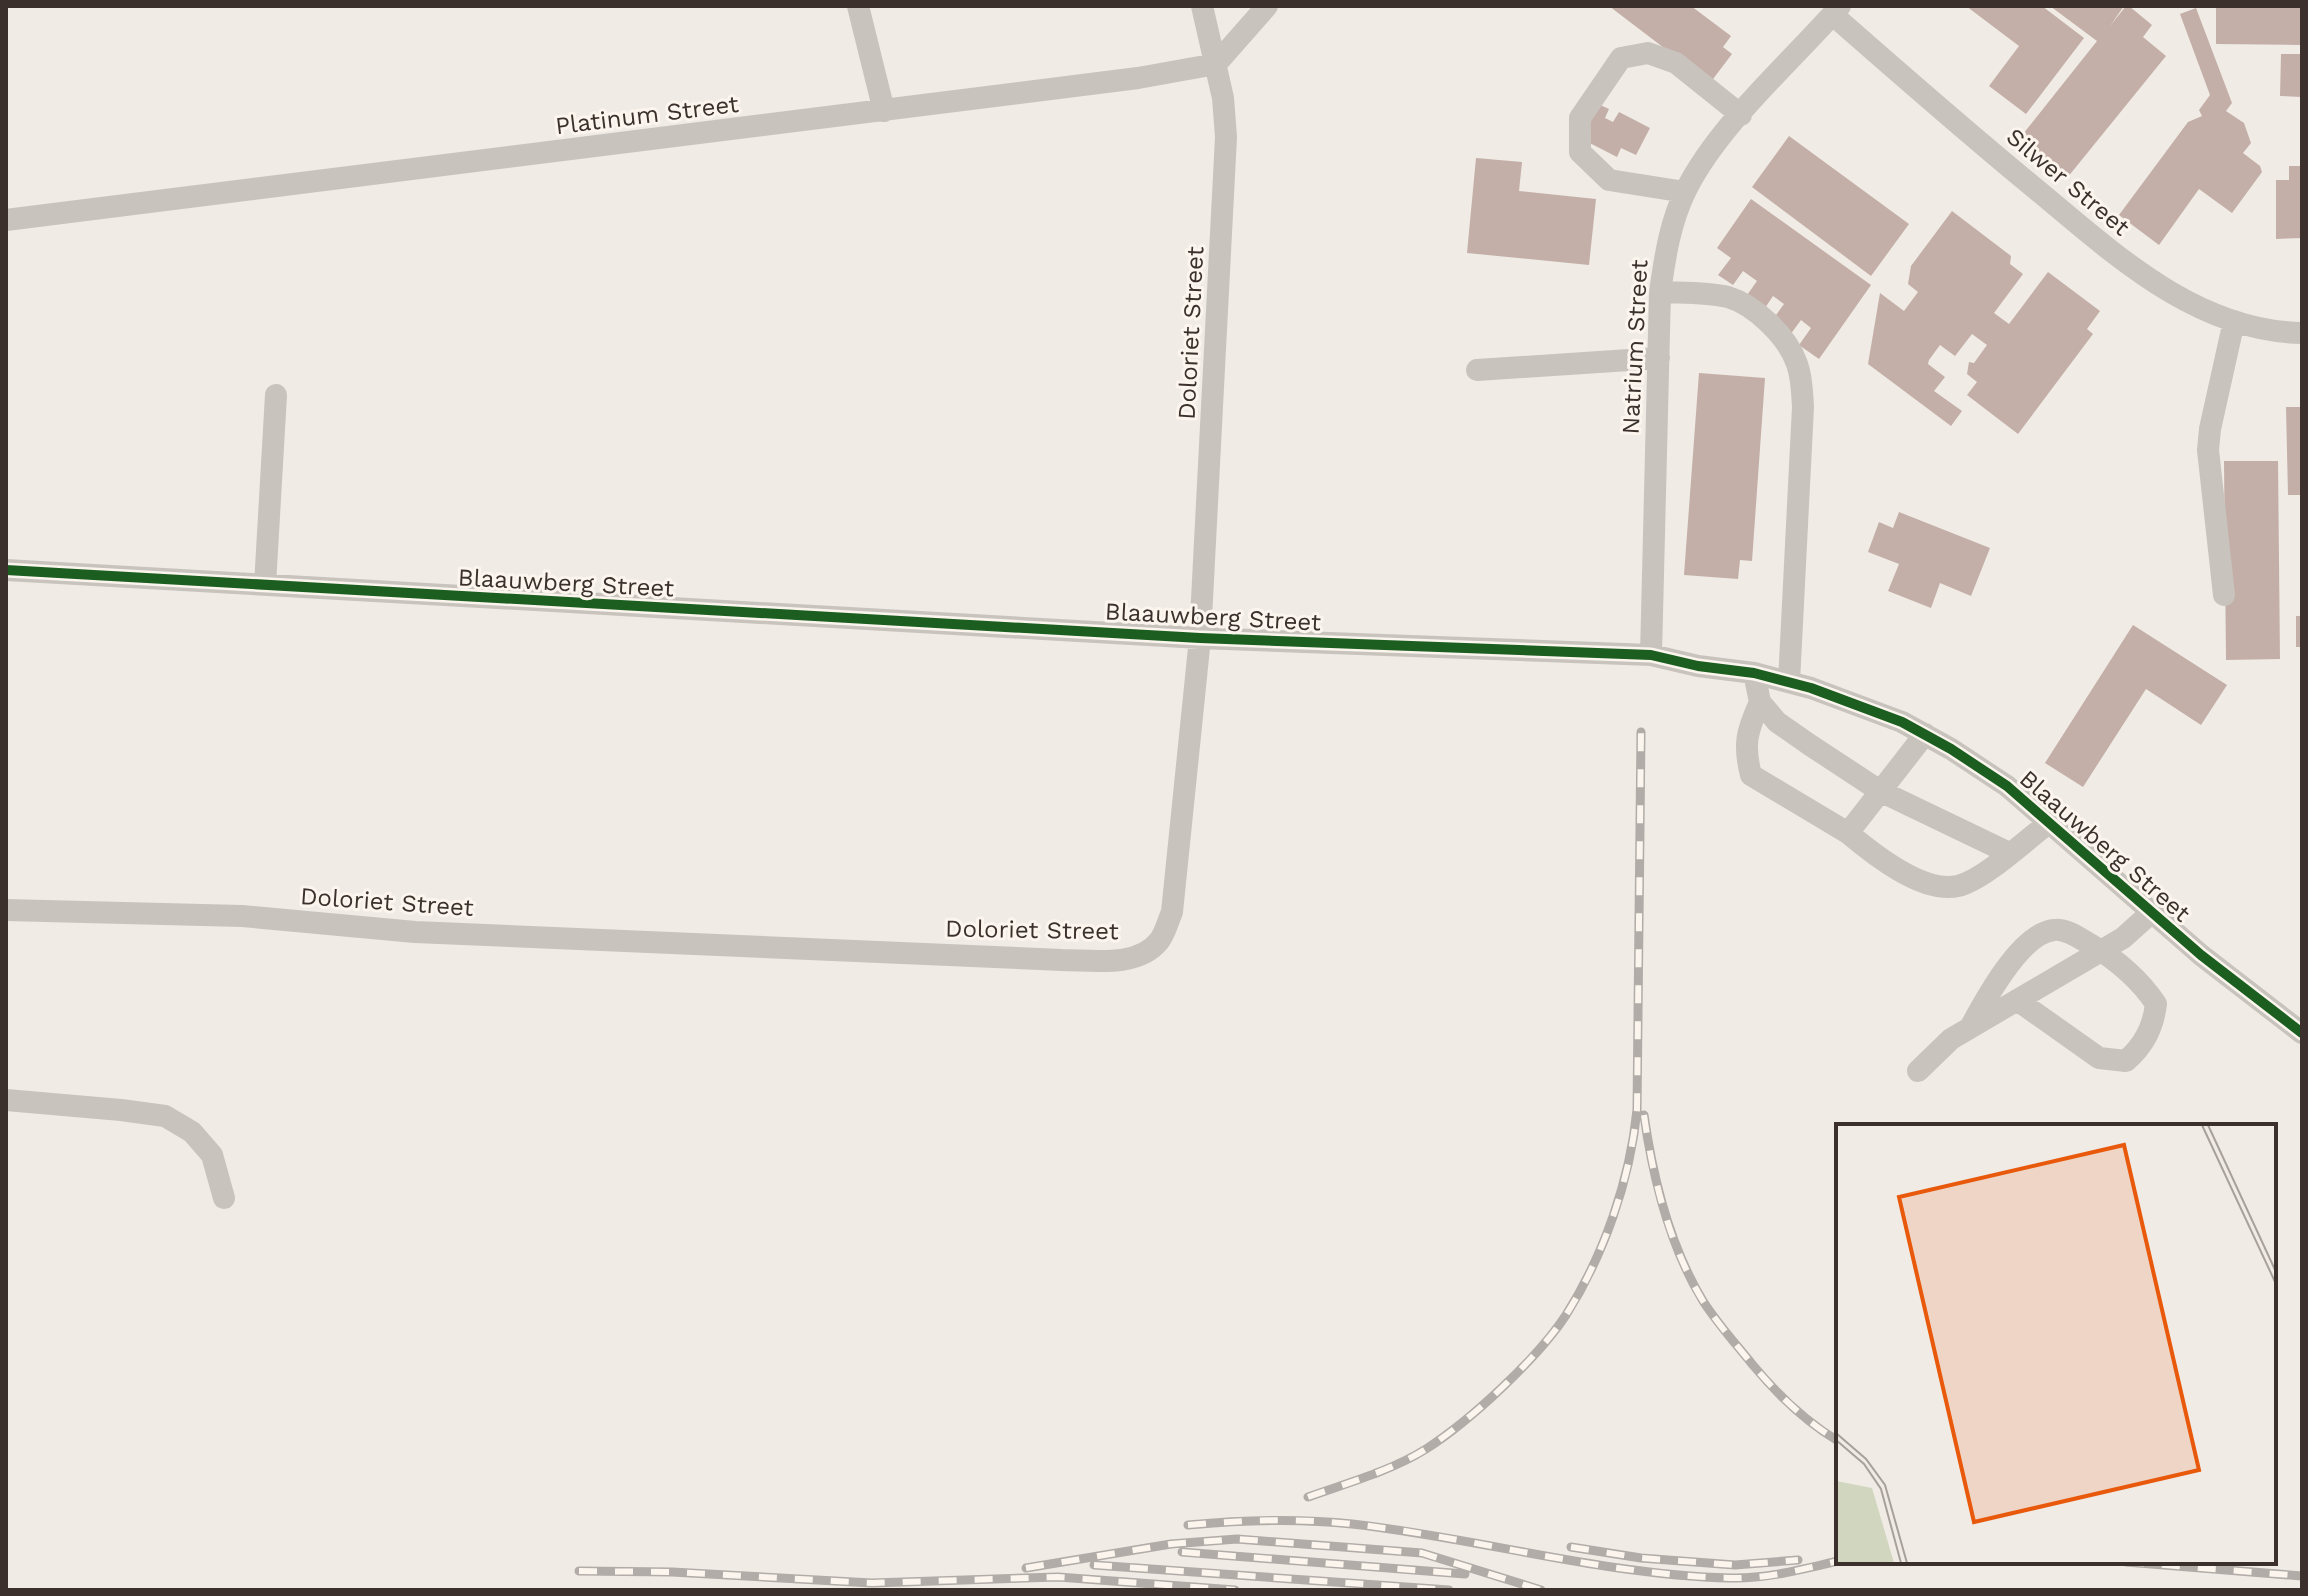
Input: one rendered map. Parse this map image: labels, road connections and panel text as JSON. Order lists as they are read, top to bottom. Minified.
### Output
{"streets":{"street":["Platinum Street","Silwer Street","Doloriet Street","Natrium Street","Blaauwberg Street"]},"crossings":[["Platinum Street","Doloriet Street"],["Silwer Street","Natrium Street"],["Doloriet Street","Blaauwberg Street"],["Natrium Street","Blaauwberg Street"]]}
